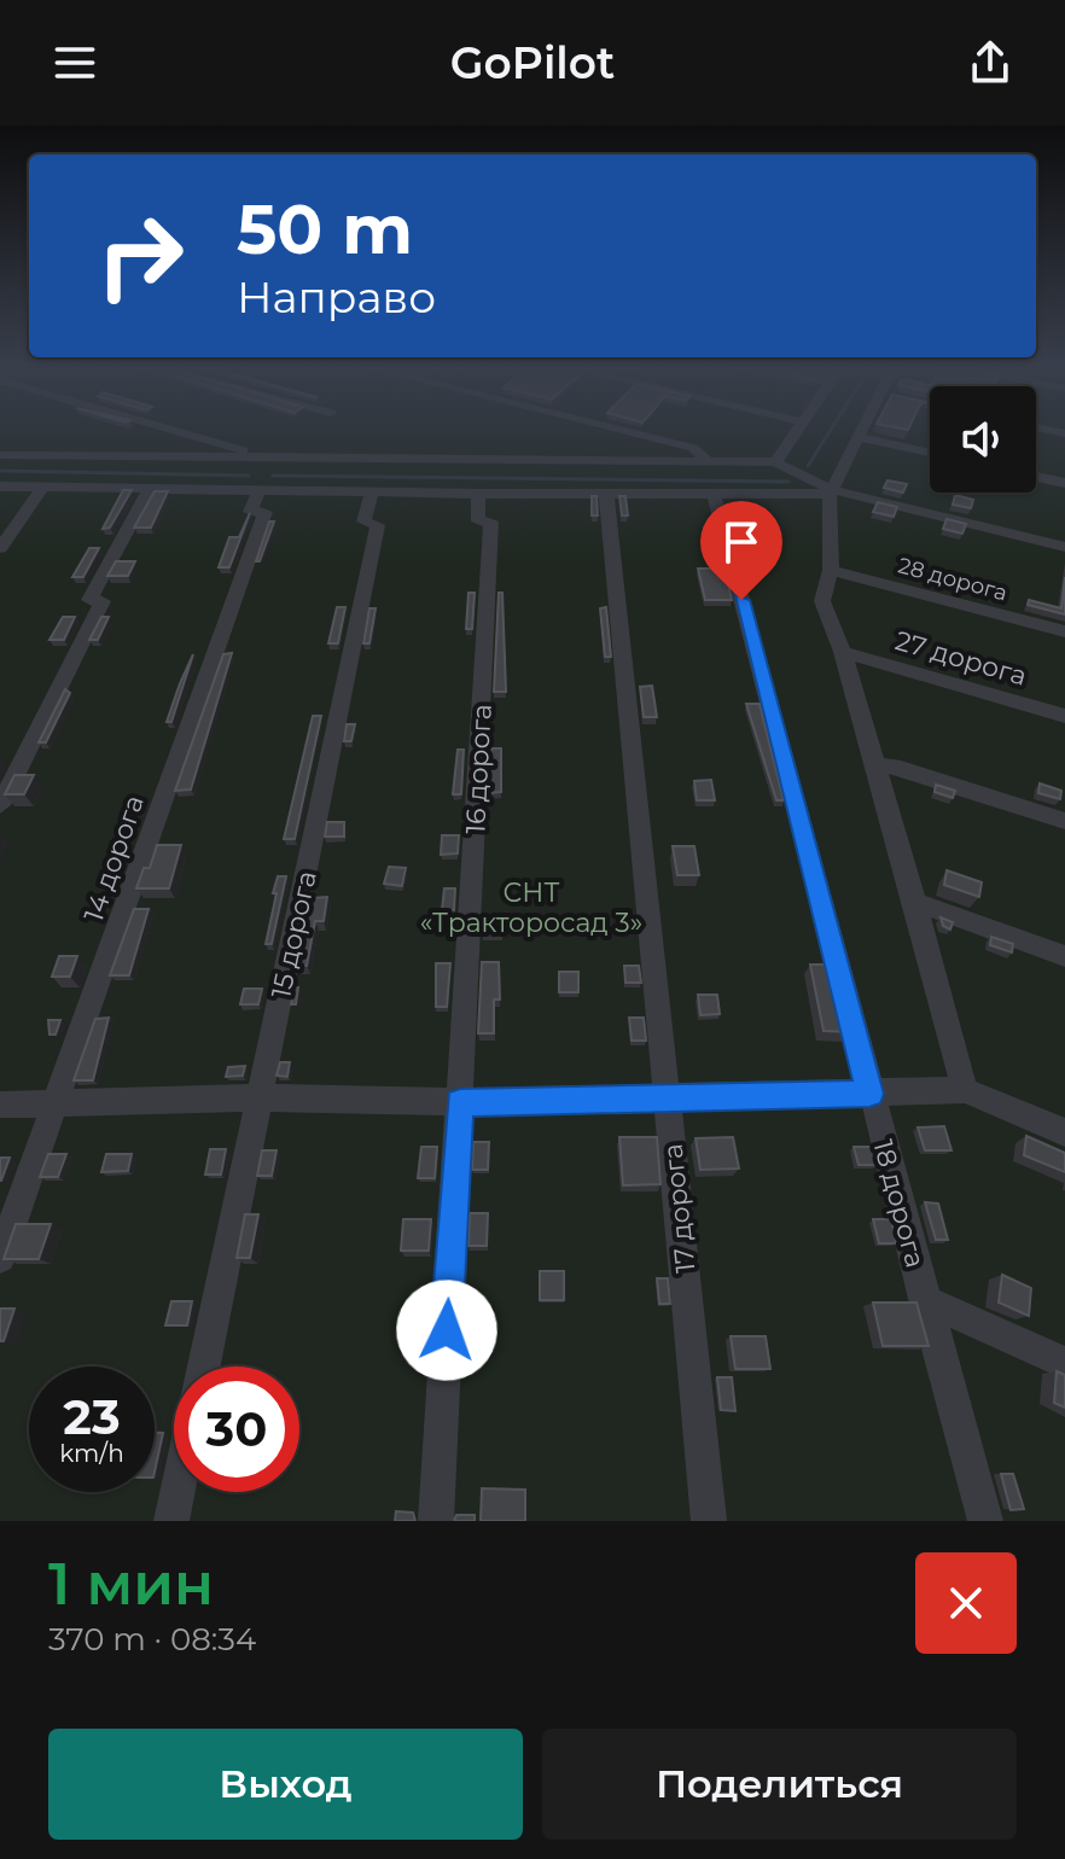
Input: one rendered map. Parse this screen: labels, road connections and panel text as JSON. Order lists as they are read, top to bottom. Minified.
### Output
{"streets":{"street":["28 дорога","27 дорога","16 дорога","14 дорога","15 дорога","18 дорога","17 дорога"]},"parks":["СНТ «Тракторосад 3»"],"page":{"header":"GoPilot","turn":["50 m","Направо"],"speed":"23 km/h","limit":"30","heading":["1 мин","370 m · 08:34"],"buttons":["Выход","Поделиться"]}}
